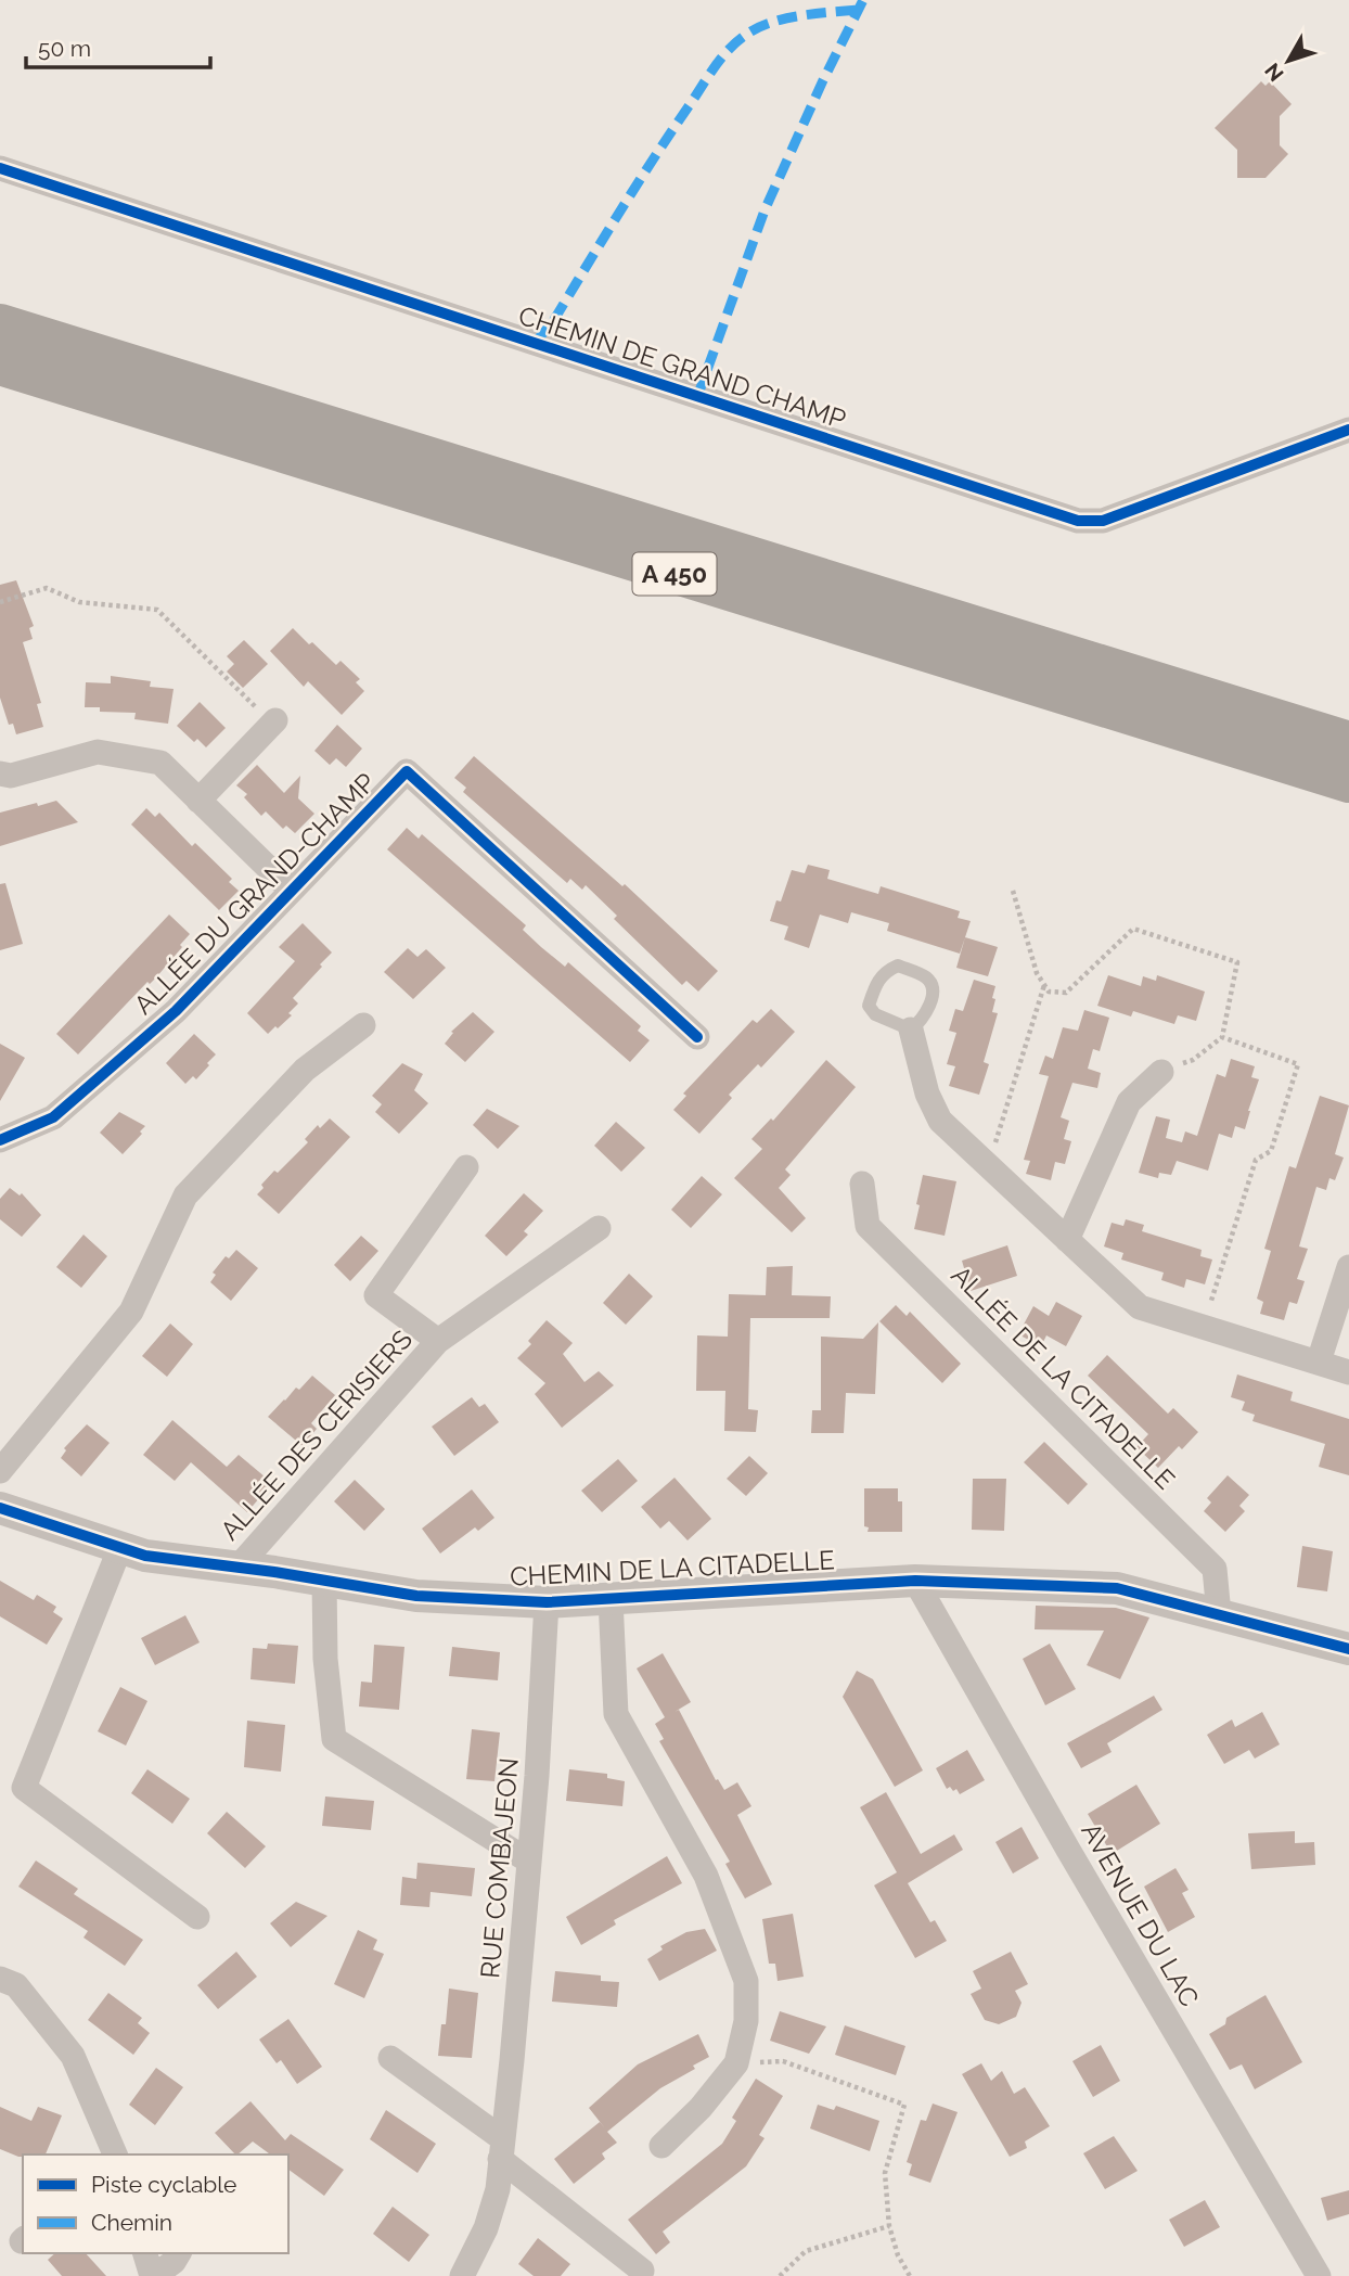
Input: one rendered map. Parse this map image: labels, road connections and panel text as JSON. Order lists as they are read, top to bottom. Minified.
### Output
{"streets":{"highway":["A 450"],"street":["CHEMIN DE GRAND CHAMP","ALLÉE DU GRAND-CHAMP","ALLÉE DE LA CITADELLE","ALLÉE DES CERISIERS","CHEMIN DE LA CITADELLE","RUE COMBAJEON","AVENUE DU LAC"]},"crossings":[["ALLÉE DE LA CITADELLE","CHEMIN DE LA CITADELLE"],["ALLÉE DES CERISIERS","CHEMIN DE LA CITADELLE"],["CHEMIN DE LA CITADELLE","RUE COMBAJEON"],["CHEMIN DE LA CITADELLE","AVENUE DU LAC"]],"legend":["Piste cyclable","Chemin"],"scale_bar":"50 m","north":"bottom left"}
